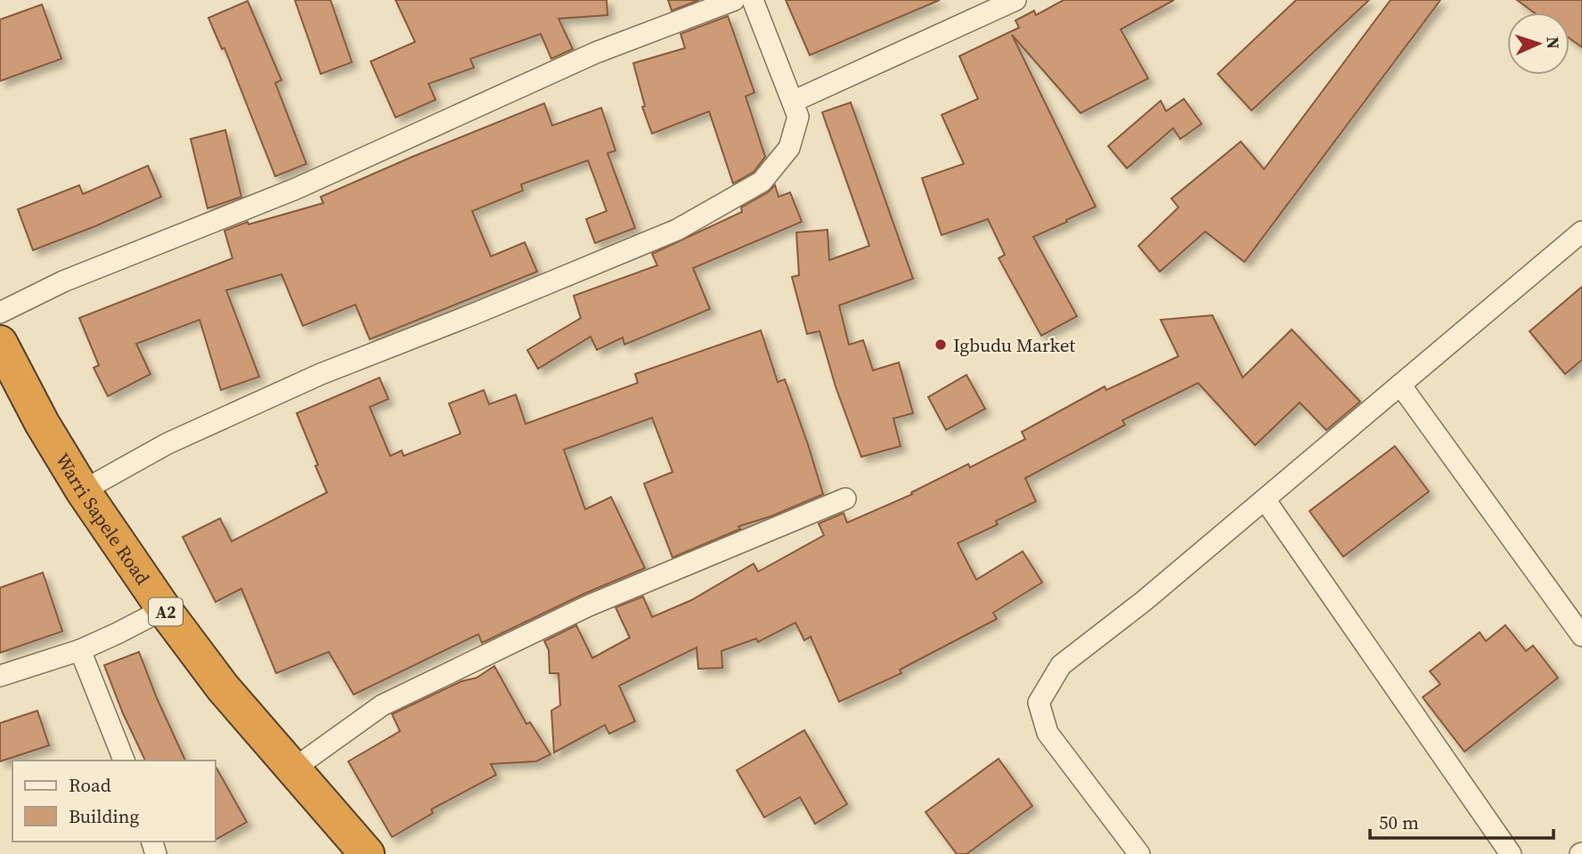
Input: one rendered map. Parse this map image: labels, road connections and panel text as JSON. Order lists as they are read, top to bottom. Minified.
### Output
{"streets":{"highway":["Warri Sapele Road","A2"]},"places":["Igbudu Market"],"legend":["Road","Building"],"scale_bar":"50 m","north":"right"}
